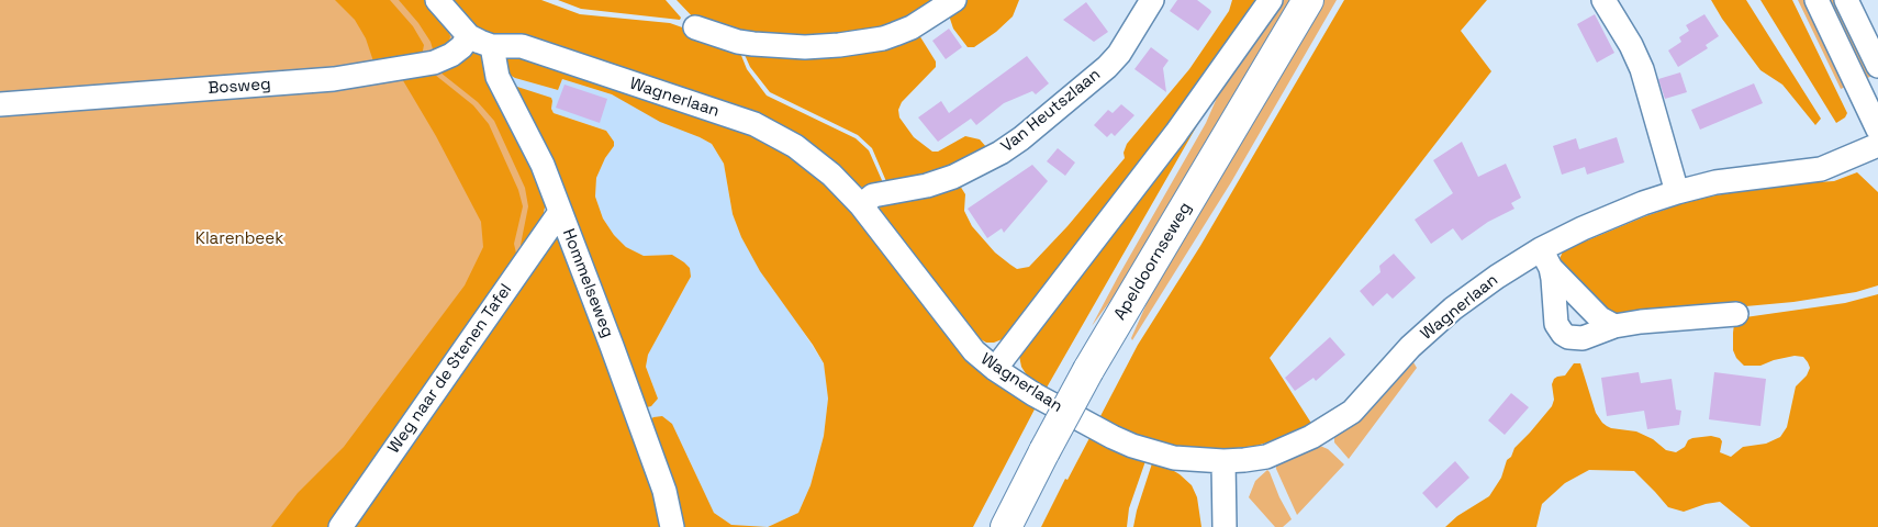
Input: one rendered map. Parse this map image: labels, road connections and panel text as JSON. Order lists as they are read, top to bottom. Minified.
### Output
{"streets":{"main road":["Apeldoornseweg"],"street":["Bosweg","Wagnerlaan","Van Heutszlaan","Hommelseweg","Weg naar de Stenen Tafel"]},"crossings":[["Bosweg","Wagnerlaan"],["Wagnerlaan","Van Heutszlaan"],["Wagnerlaan","Hommelseweg"],["Hommelseweg","Weg naar de Stenen Tafel"]],"parks":["Klarenbeek"]}
